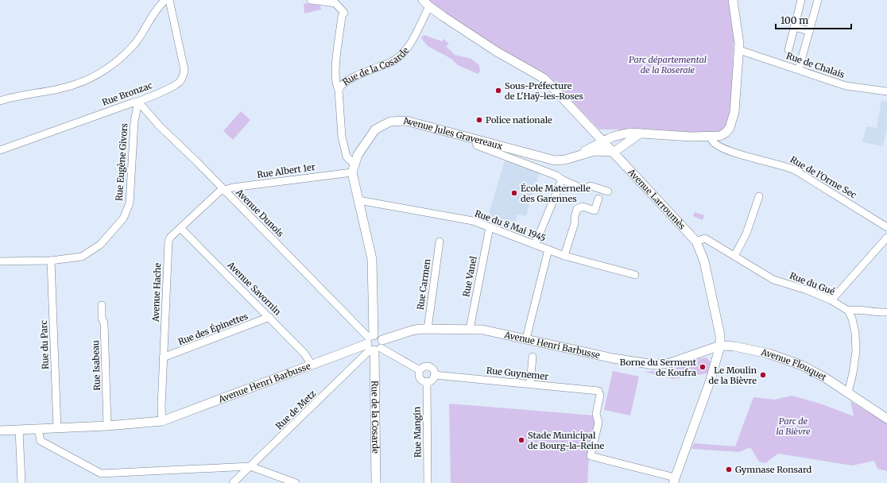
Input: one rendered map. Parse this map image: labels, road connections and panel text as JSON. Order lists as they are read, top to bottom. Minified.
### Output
{"streets":{"main road":["Rue de la Cosarde","Avenue Jules Gravereaux","Avenue Larroumès","Avenue Henri Barbusse","Avenue Flouquet"],"street":["Rue de Chalais","Rue Bronzac","Rue Eugène Givors","Rue Albert 1er","Rue de l'Orme Sec","Avenue Dunois","Rue du 8 Mai 1945","Rue Vanel","Rue du Gué","Rue Carmen","Avenue Savornin","Avenue Hache","Rue des Épinettes","Rue du Parc","Rue Isabeau","Rue Guynemer","Rue de Metz","Rue Mangin"]},"crossings":[["Rue de la Cosarde","Avenue Jules Gravereaux"],["Rue de la Cosarde","Rue Albert 1er"],["Rue de la Cosarde","Avenue Larroumès"],["Rue de la Cosarde","Avenue Dunois"],["Rue de la Cosarde","Rue du 8 Mai 1945"],["Rue de la Cosarde","Avenue Henri Barbusse"],["Rue de la Cosarde","Rue de Metz"],["Rue Bronzac","Rue Eugène Givors"],["Rue Bronzac","Avenue Dunois"],["Avenue Jules Gravereaux","Rue Albert 1er"],["Avenue Jules Gravereaux","Avenue Larroumès"],["Rue Eugène Givors","Avenue Dunois"],["Rue Eugène Givors","Rue du Parc"],["Rue Albert 1er","Avenue Dunois"],["Rue Albert 1er","Avenue Hache"],["Avenue Larroumès","Rue du Gué"],["Avenue Larroumès","Avenue Henri Barbusse"],["Avenue Larroumès","Avenue Flouquet"],["Avenue Larroumès","Rue Guynemer"],["Avenue Dunois","Avenue Hache"],["Avenue Dunois","Avenue Henri Barbusse"],["Avenue Dunois","Rue Guynemer"],["Avenue Dunois","Rue de Metz"],["Avenue Dunois","Rue Mangin"],["Rue du 8 Mai 1945","Rue Vanel"],["Rue Vanel","Avenue Henri Barbusse"],["Rue Carmen","Avenue Henri Barbusse"],["Avenue Savornin","Avenue Hache"],["Avenue Savornin","Rue des Épinettes"],["Avenue Savornin","Avenue Henri Barbusse"],["Avenue Hache","Rue des Épinettes"],["Avenue Hache","Avenue Henri Barbusse"],["Rue du Parc","Avenue Henri Barbusse"],["Avenue Henri Barbusse","Rue Isabeau"],["Avenue Henri Barbusse","Avenue Flouquet"],["Avenue Henri Barbusse","Rue de Metz"],["Rue Guynemer","Rue Mangin"]],"parks":["Parc départemental de la Roseraie","Parc de la Bièvre"],"places":["Sous-Préfecture de L'Haÿ-les-Roses","Police nationale","École Maternelle des Garennes","Borne du Serment de Koufra","Le Moulin de la Bièvre","Stade Municipal de Bourg-la-Reine","Gymnase Ronsard"],"scale_bar":"100 m"}
